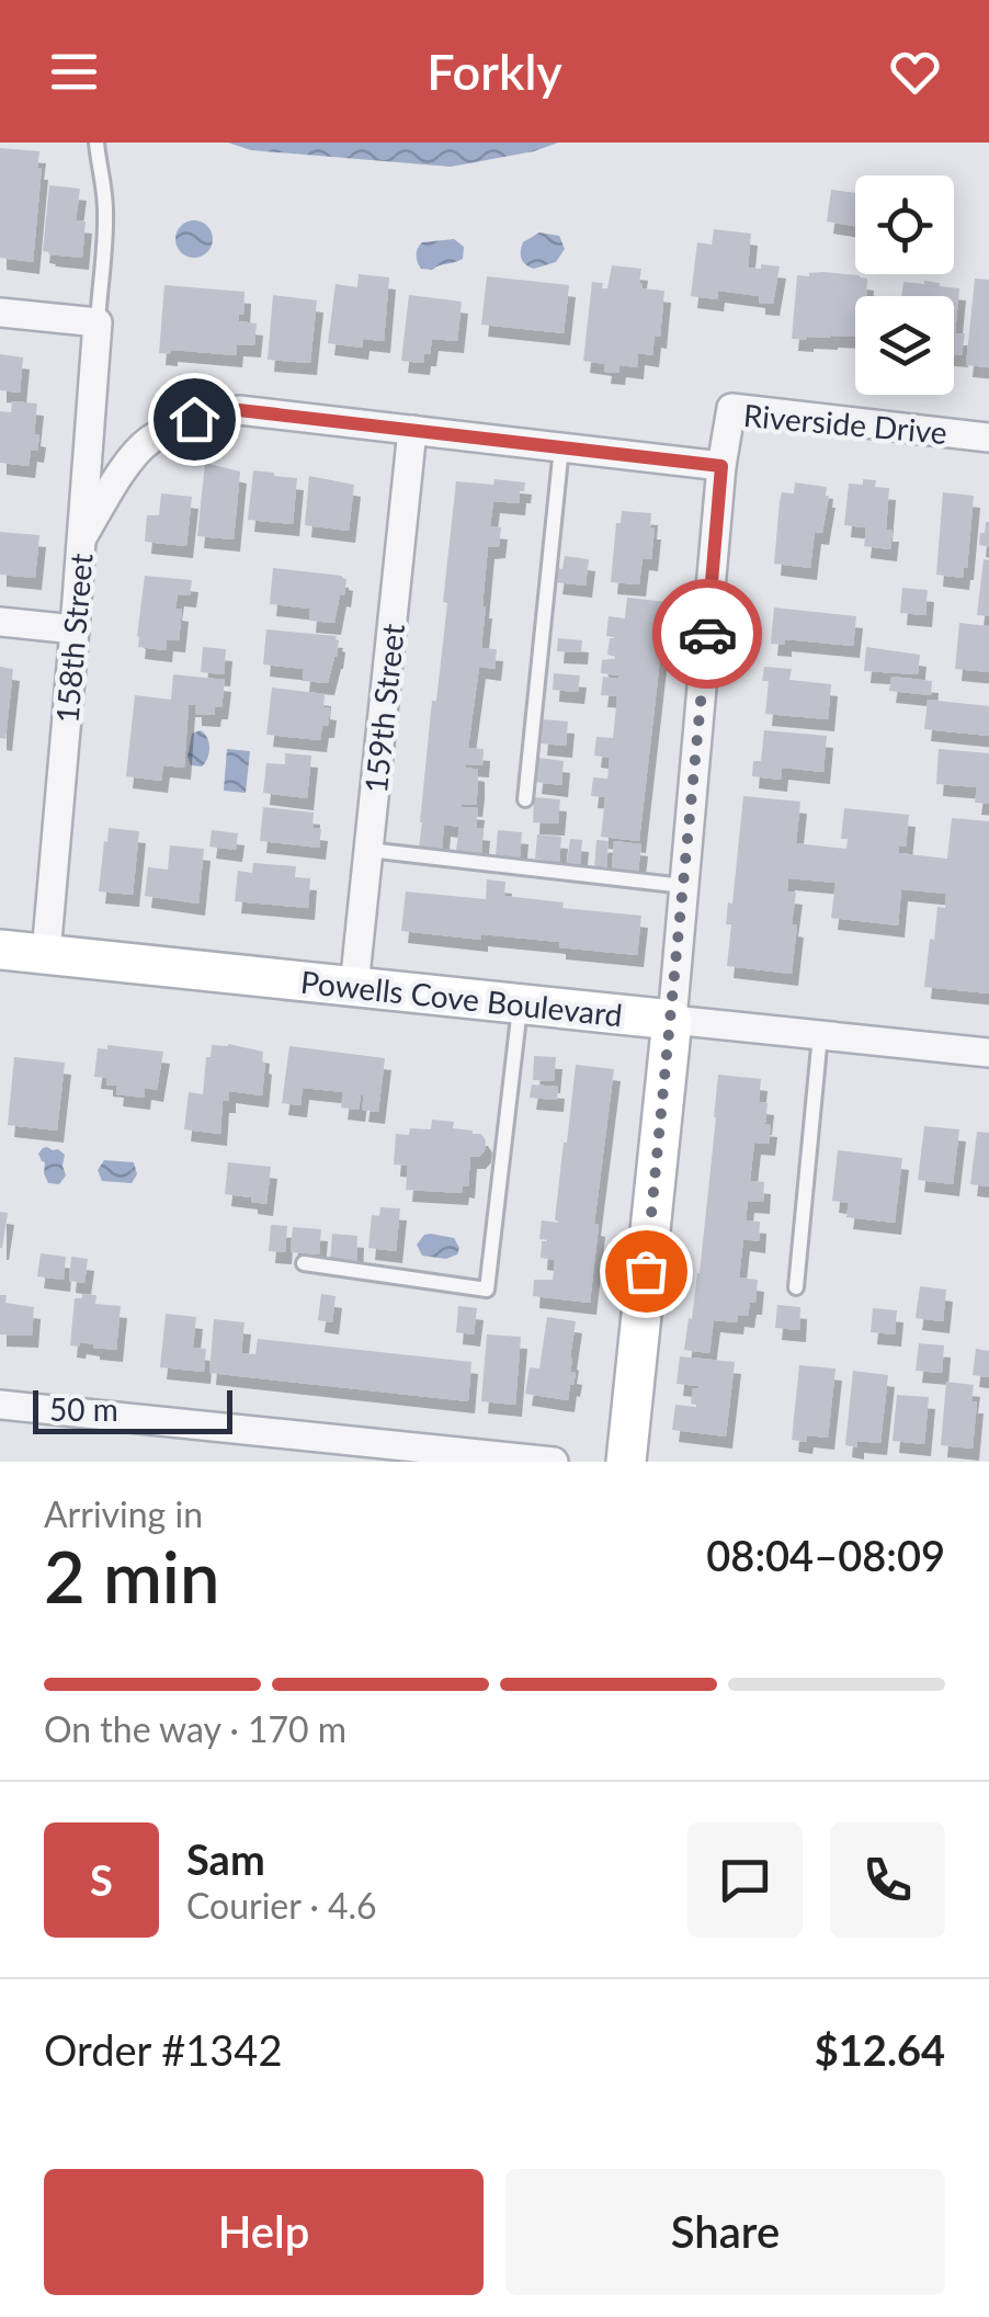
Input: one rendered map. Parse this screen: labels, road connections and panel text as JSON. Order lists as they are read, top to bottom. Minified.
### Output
{"streets":{"street":["Riverside Drive","158th Street","159th Street","Powells Cove Boulevard"]},"crossings":[["Riverside Drive","158th Street"],["Riverside Drive","159th Street"],["158th Street","Powells Cove Boulevard"],["159th Street","Powells Cove Boulevard"]],"scale_bar":"50 m","page":{"header":"Forkly","scale":"50 m","heading":["2 min","Arriving in","08:04–08:09"],"panel":["Sam","Courier · 4.6","Order #1342","$12.64"],"bar":"On the way · 170 m","round":"S","buttons":["Help","Share"]}}
